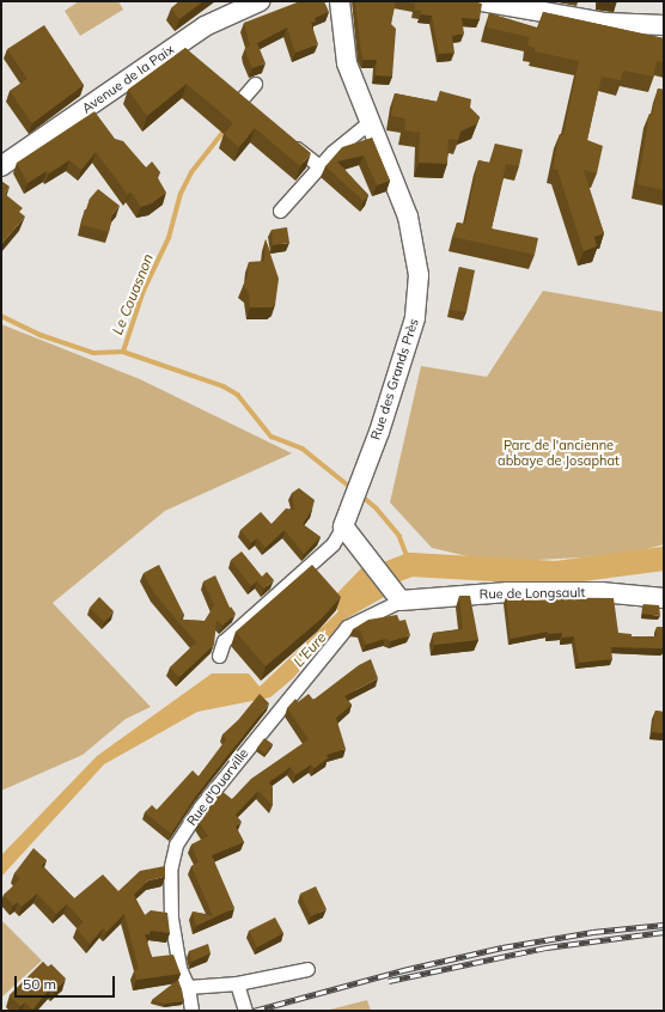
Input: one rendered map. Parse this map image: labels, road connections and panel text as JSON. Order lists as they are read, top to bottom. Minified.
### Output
{"streets":{"street":["Avenue de la Paix","Rue des Grands Près","Rue de Longsault","Rue d'Ouarville"]},"crossings":[["Rue de Longsault","Rue d'Ouarville"]],"water":["Le Couasnon","L'Eure"],"parks":["Parc de l'ancienne abbaye de Josaphat"],"scale_bar":"50 m"}
